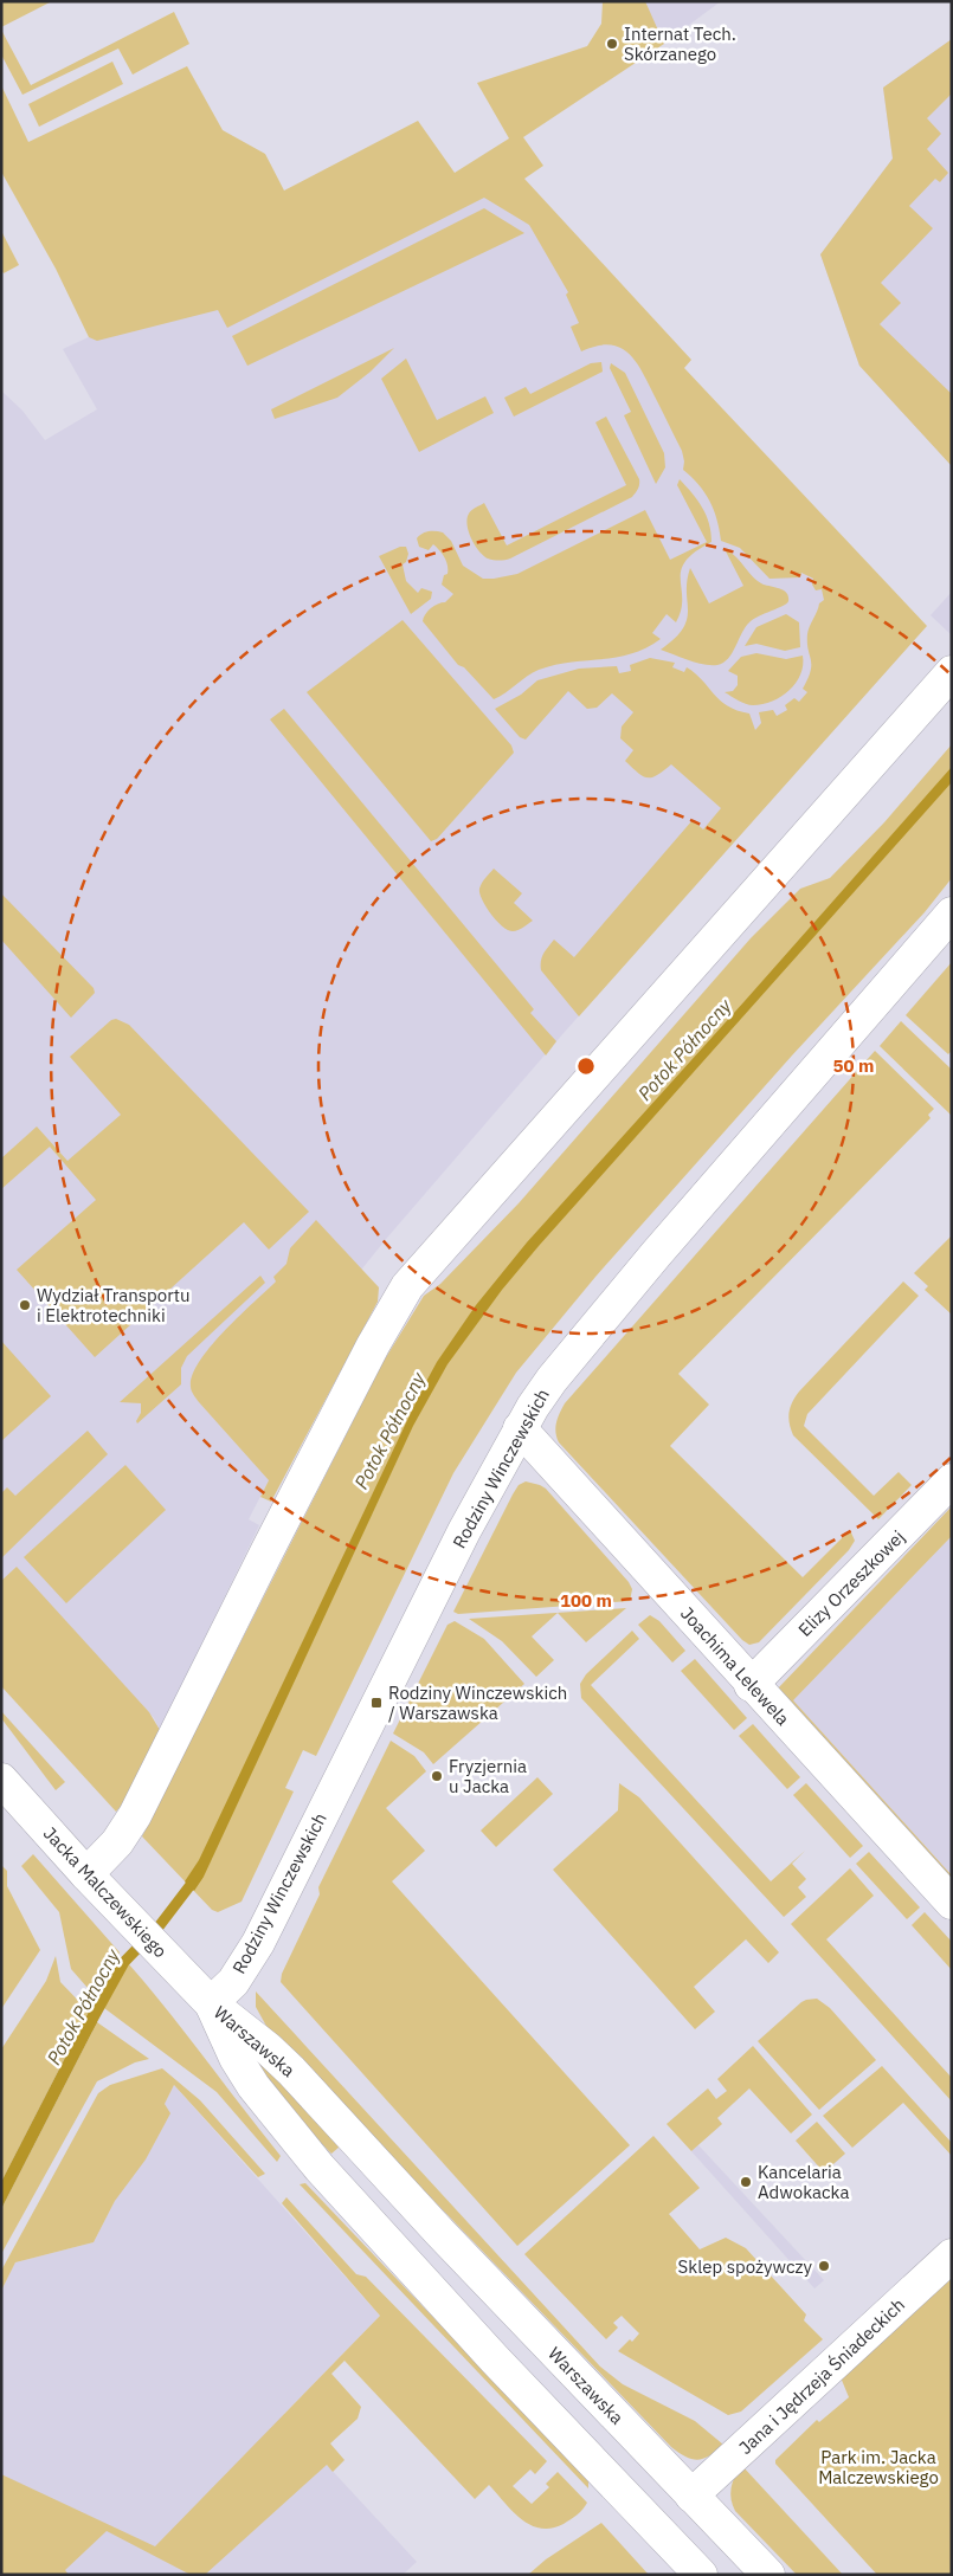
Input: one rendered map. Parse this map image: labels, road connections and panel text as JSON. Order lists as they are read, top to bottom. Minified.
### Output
{"streets":{"street":["Rodziny Winczewskich","Elizy Orzeszkowej","Joachima Lelewela","Jacka Malczewskiego","Warszawska","Jana i Jędrzeja Śniadeckich"]},"crossings":[["Rodziny Winczewskich","Joachima Lelewela"],["Rodziny Winczewskich","Jacka Malczewskiego"],["Rodziny Winczewskich","Warszawska"],["Elizy Orzeszkowej","Joachima Lelewela"],["Jacka Malczewskiego","Warszawska"],["Warszawska","Jana i Jędrzeja Śniadeckich"]],"water":["Potok Północny"],"parks":["Park im. Jacka Malczewskiego"],"places":{"other":["Internat Tech. Skórzanego","Wydział Transportu i Elektrotechniki","Fryzjernia u Jacka","Kancelaria Adwokacka","Sklep spożywczy"],"transit":["Rodziny Winczewskich / Warszawska"]},"rings":["50 m","100 m"]}
